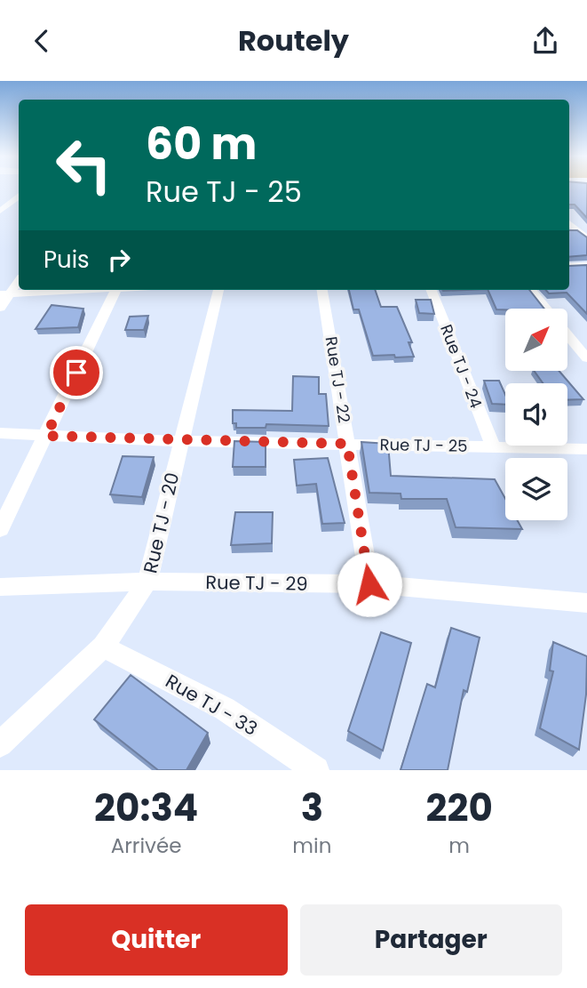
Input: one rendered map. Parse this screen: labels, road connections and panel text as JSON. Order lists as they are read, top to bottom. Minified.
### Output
{"streets":{"street":["Rue TJ - 24","Rue TJ - 22","Rue TJ - 25","Rue TJ - 20","Rue TJ - 29","Rue TJ - 33"]},"crossings":[["Rue TJ - 24","Rue TJ - 25"],["Rue TJ - 22","Rue TJ - 25"],["Rue TJ - 22","Rue TJ - 29"],["Rue TJ - 25","Rue TJ - 20"],["Rue TJ - 20","Rue TJ - 29"],["Rue TJ - 20","Rue TJ - 33"]],"north":"top right","page":{"header":"Routely","turn":["60 m","Rue TJ - 25"],"then":"Puis","eta":["20:34","Arrivée","3","min","220","m"],"buttons":["Quitter","Partager"]}}
